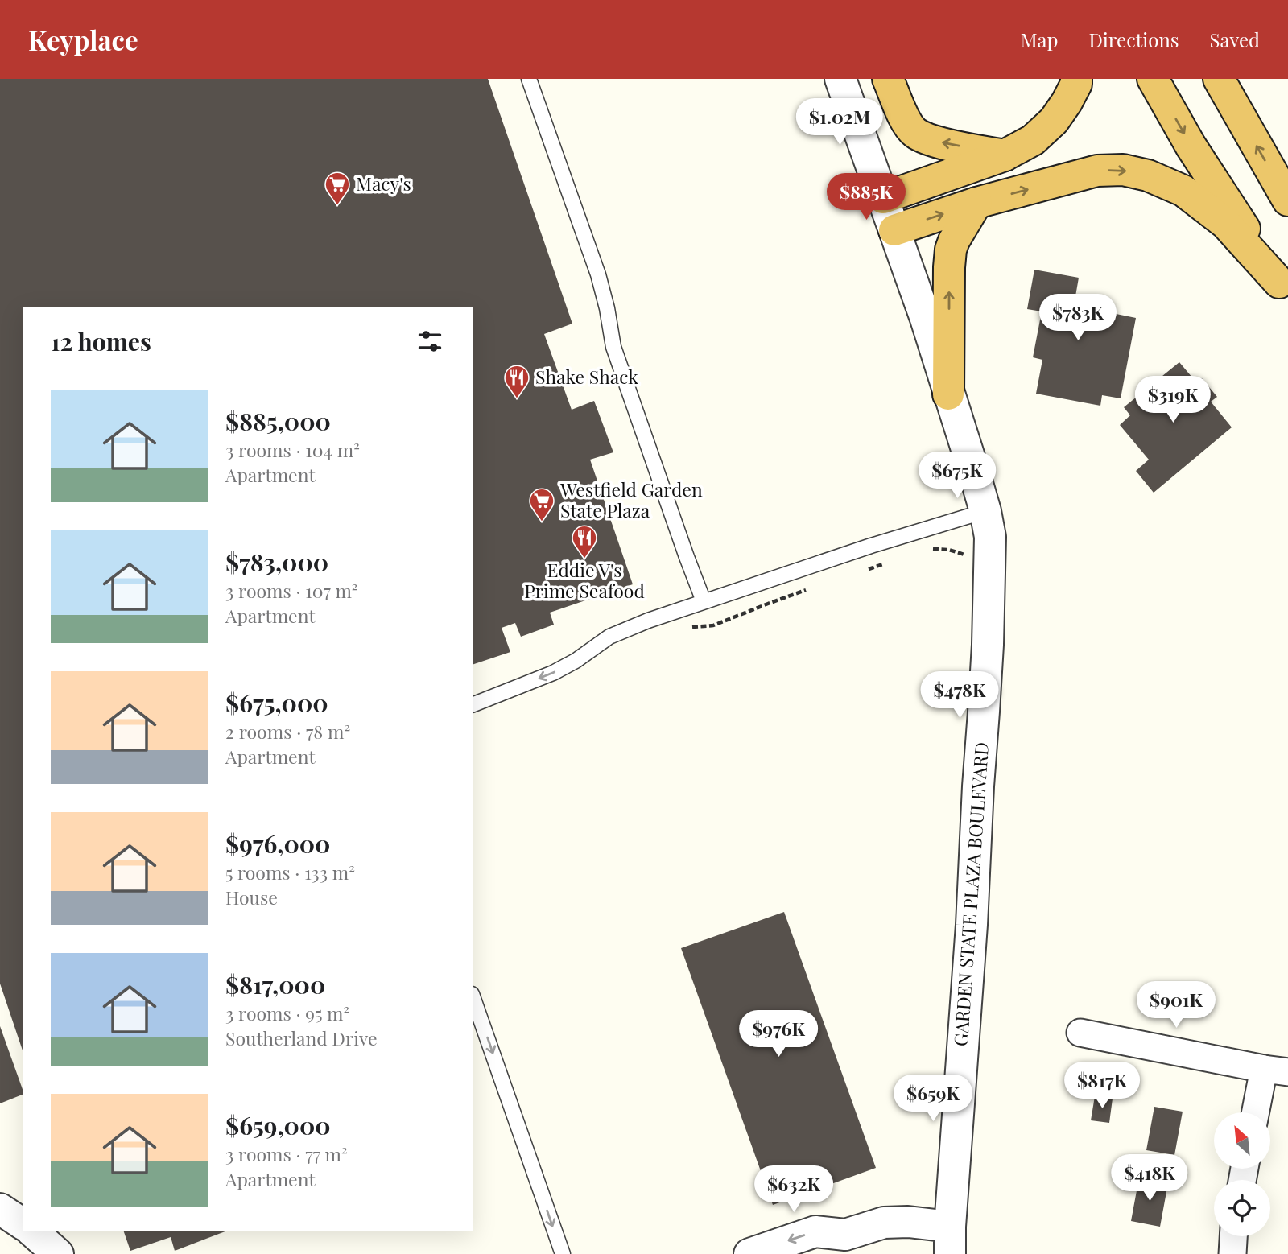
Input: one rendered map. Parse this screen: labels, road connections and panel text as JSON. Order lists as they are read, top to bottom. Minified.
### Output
{"streets":{"street":["GARDEN STATE PLAZA BOULEVARD"]},"places":{"supermarket":["Macy's","Westfield Garden State Plaza"],"restaurant":["Shake Shack","Eddie V's Prime Seafood"]},"north":"top left","page":{"header":"Keyplace","nav":["Map","Directions","Saved"],"price":["$1.02M","$885K","$783K","$319K","$675K","$478K","$901K","$976K","$817K","$659K","$418K","$632K"],"heading":"12 homes","list":[{"name":"$885,000","note":"3 rooms · 104 m² · Apartment"},{"name":"$783,000","note":"3 rooms · 107 m² · Apartment"},{"name":"$675,000","note":"2 rooms · 78 m² · Apartment"},{"name":"$976,000","note":"5 rooms · 133 m² · House"},{"name":"$817,000","note":"3 rooms · 95 m² · Southerland Drive"},{"name":"$659,000","note":"3 rooms · 77 m² · Apartment"}]}}
